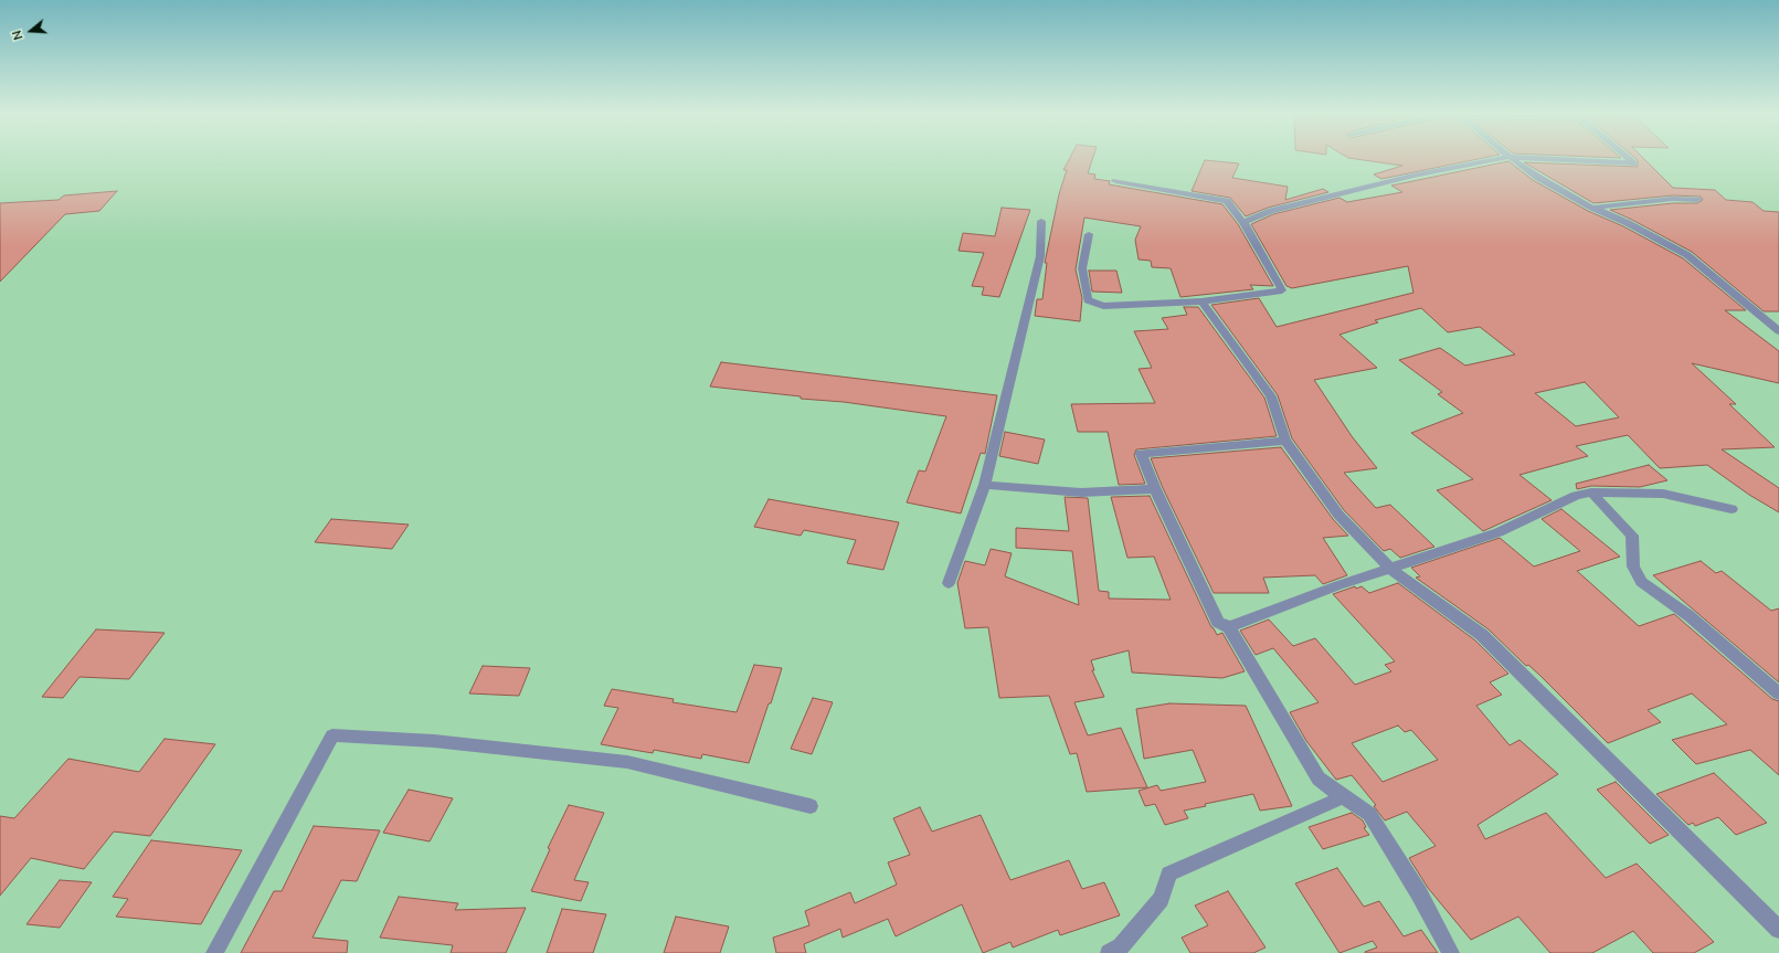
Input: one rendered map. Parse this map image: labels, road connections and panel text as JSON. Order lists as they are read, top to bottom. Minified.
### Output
{"north":"left"}
